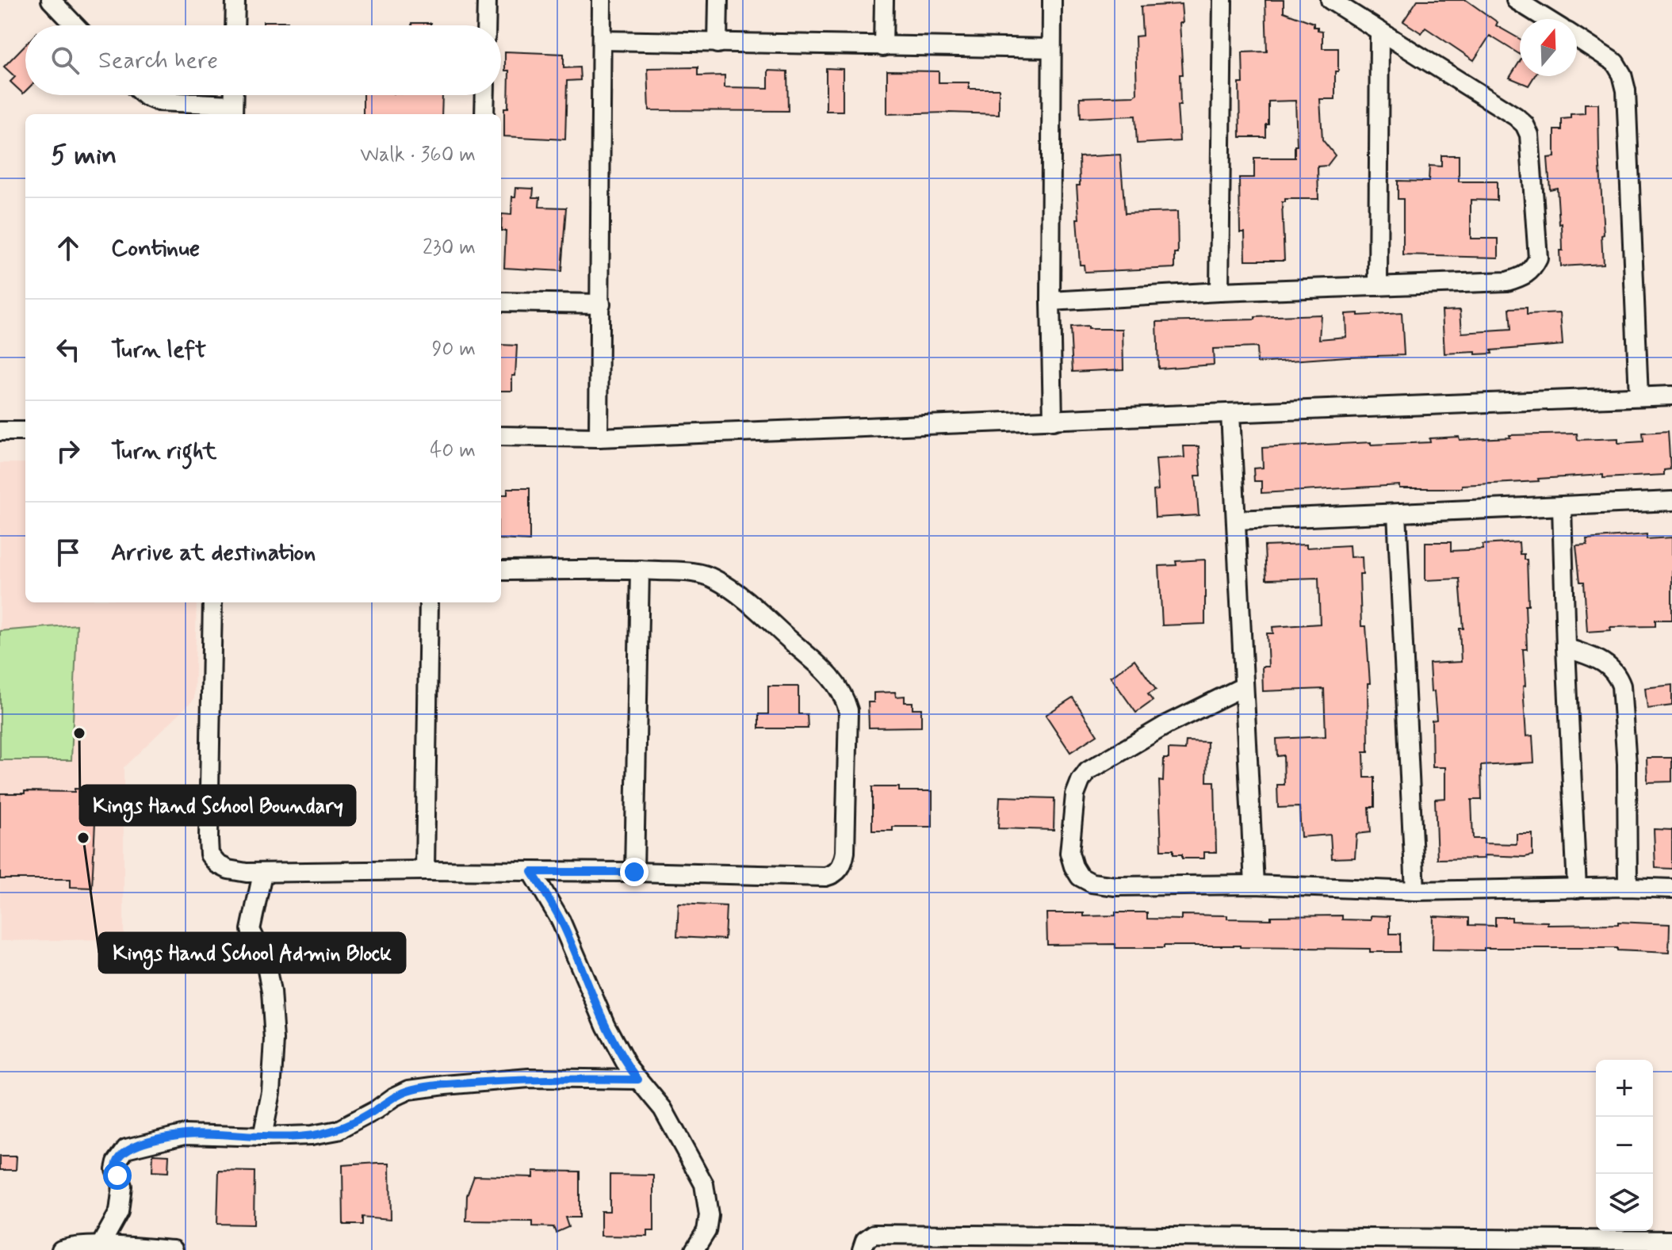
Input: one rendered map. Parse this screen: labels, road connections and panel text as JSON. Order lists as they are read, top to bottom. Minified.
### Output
{"places":["Kings Hand School Boundary","Kings Hand School Admin Block"],"north":"top","page":{"search":"Search here","heading":["5 min","Walk · 360 m"],"list":[["Continue","230 m"],["Turn left","90 m"],["Turn right","40 m"],"Arrive at destination"],"map_buttons":["+","−"]}}
